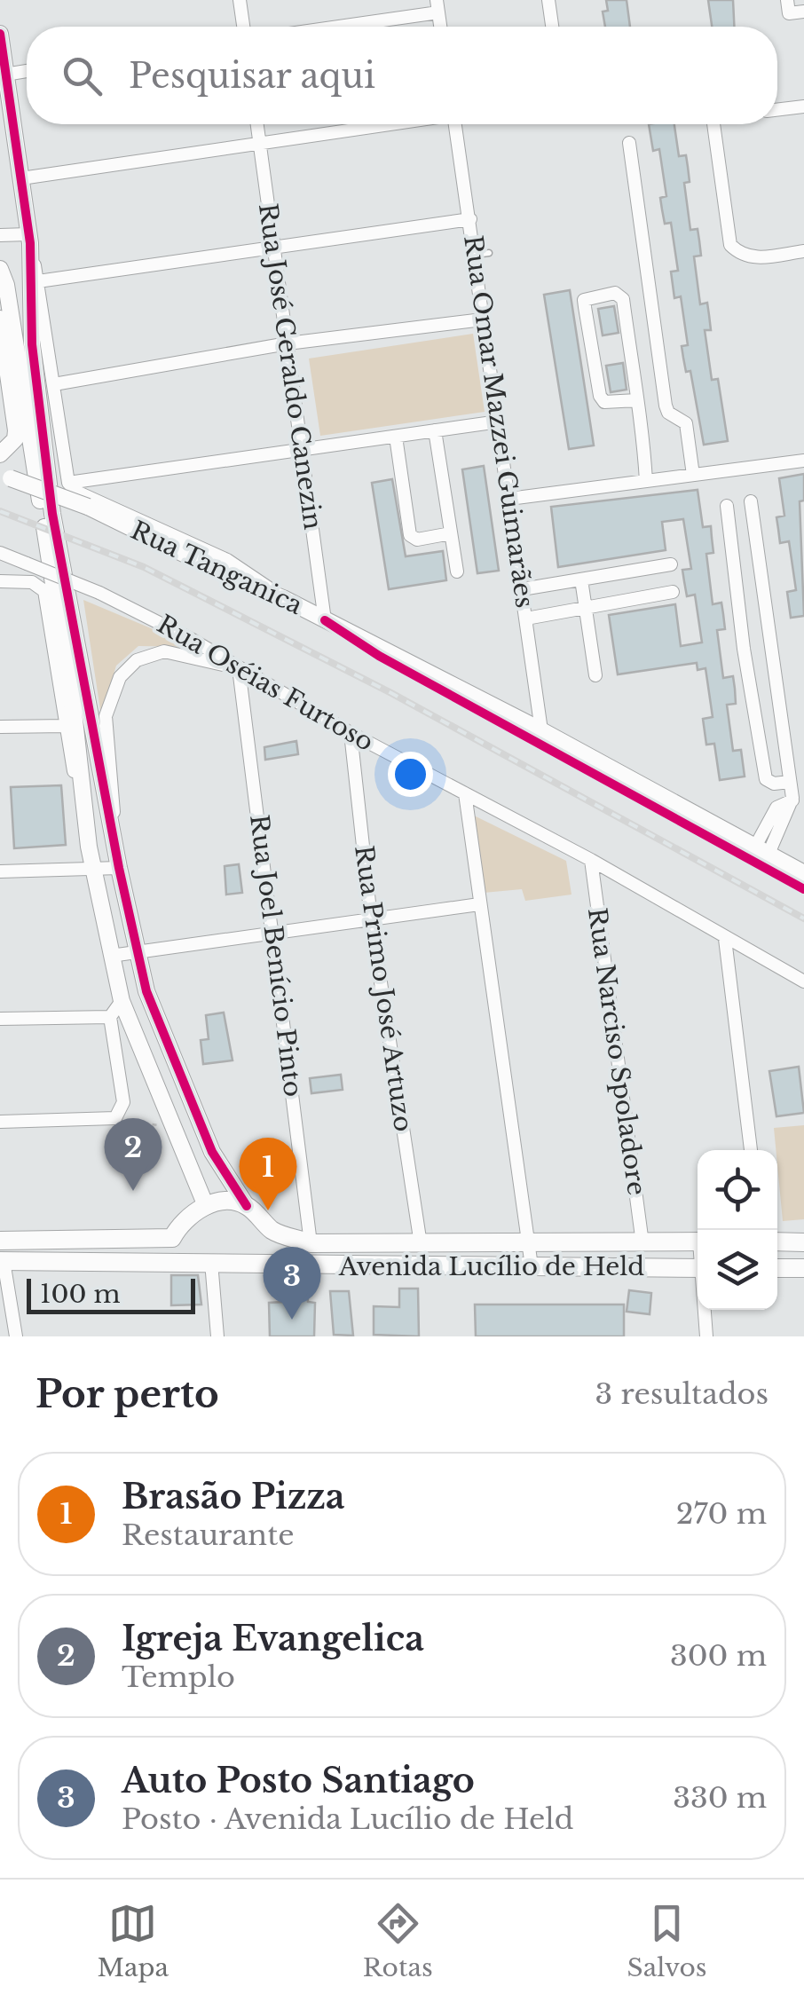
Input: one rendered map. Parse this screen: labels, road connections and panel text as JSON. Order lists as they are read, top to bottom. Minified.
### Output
{"streets":{"main road":["Avenida Lucílio de Held"],"street":["Rua José Geraldo Canezin","Rua Omar Mazzei Guimarães","Rua Tanganica","Rua Oséias Furtoso","Rua Joel Benício Pinto","Rua Primo José Artuzo","Rua Narciso Spoladore"]},"crossings":[["Rua José Geraldo Canezin","Rua Tanganica"],["Rua Omar Mazzei Guimarães","Rua Tanganica"],["Rua Oséias Furtoso","Rua Joel Benício Pinto"],["Rua Oséias Furtoso","Rua Primo José Artuzo"],["Rua Oséias Furtoso","Rua Narciso Spoladore"],["Rua Joel Benício Pinto","Avenida Lucílio de Held"],["Rua Primo José Artuzo","Avenida Lucílio de Held"],["Rua Narciso Spoladore","Avenida Lucílio de Held"]],"scale_bar":"100 m","page":{"search":"Pesquisar aqui","pins":["2","1","3"],"scale":"100 m","heading":["Por perto","3 resultados"],"list":[{"mark":"1","name":"Brasão Pizza","note":"Restaurante","value":"270 m"},{"mark":"2","name":"Igreja Evangelica","note":"Templo","value":"300 m"},{"mark":"3","name":"Auto Posto Santiago","note":"Posto · Avenida Lucílio de Held","value":"330 m"}],"nav":["Mapa","Rotas","Salvos"]}}
